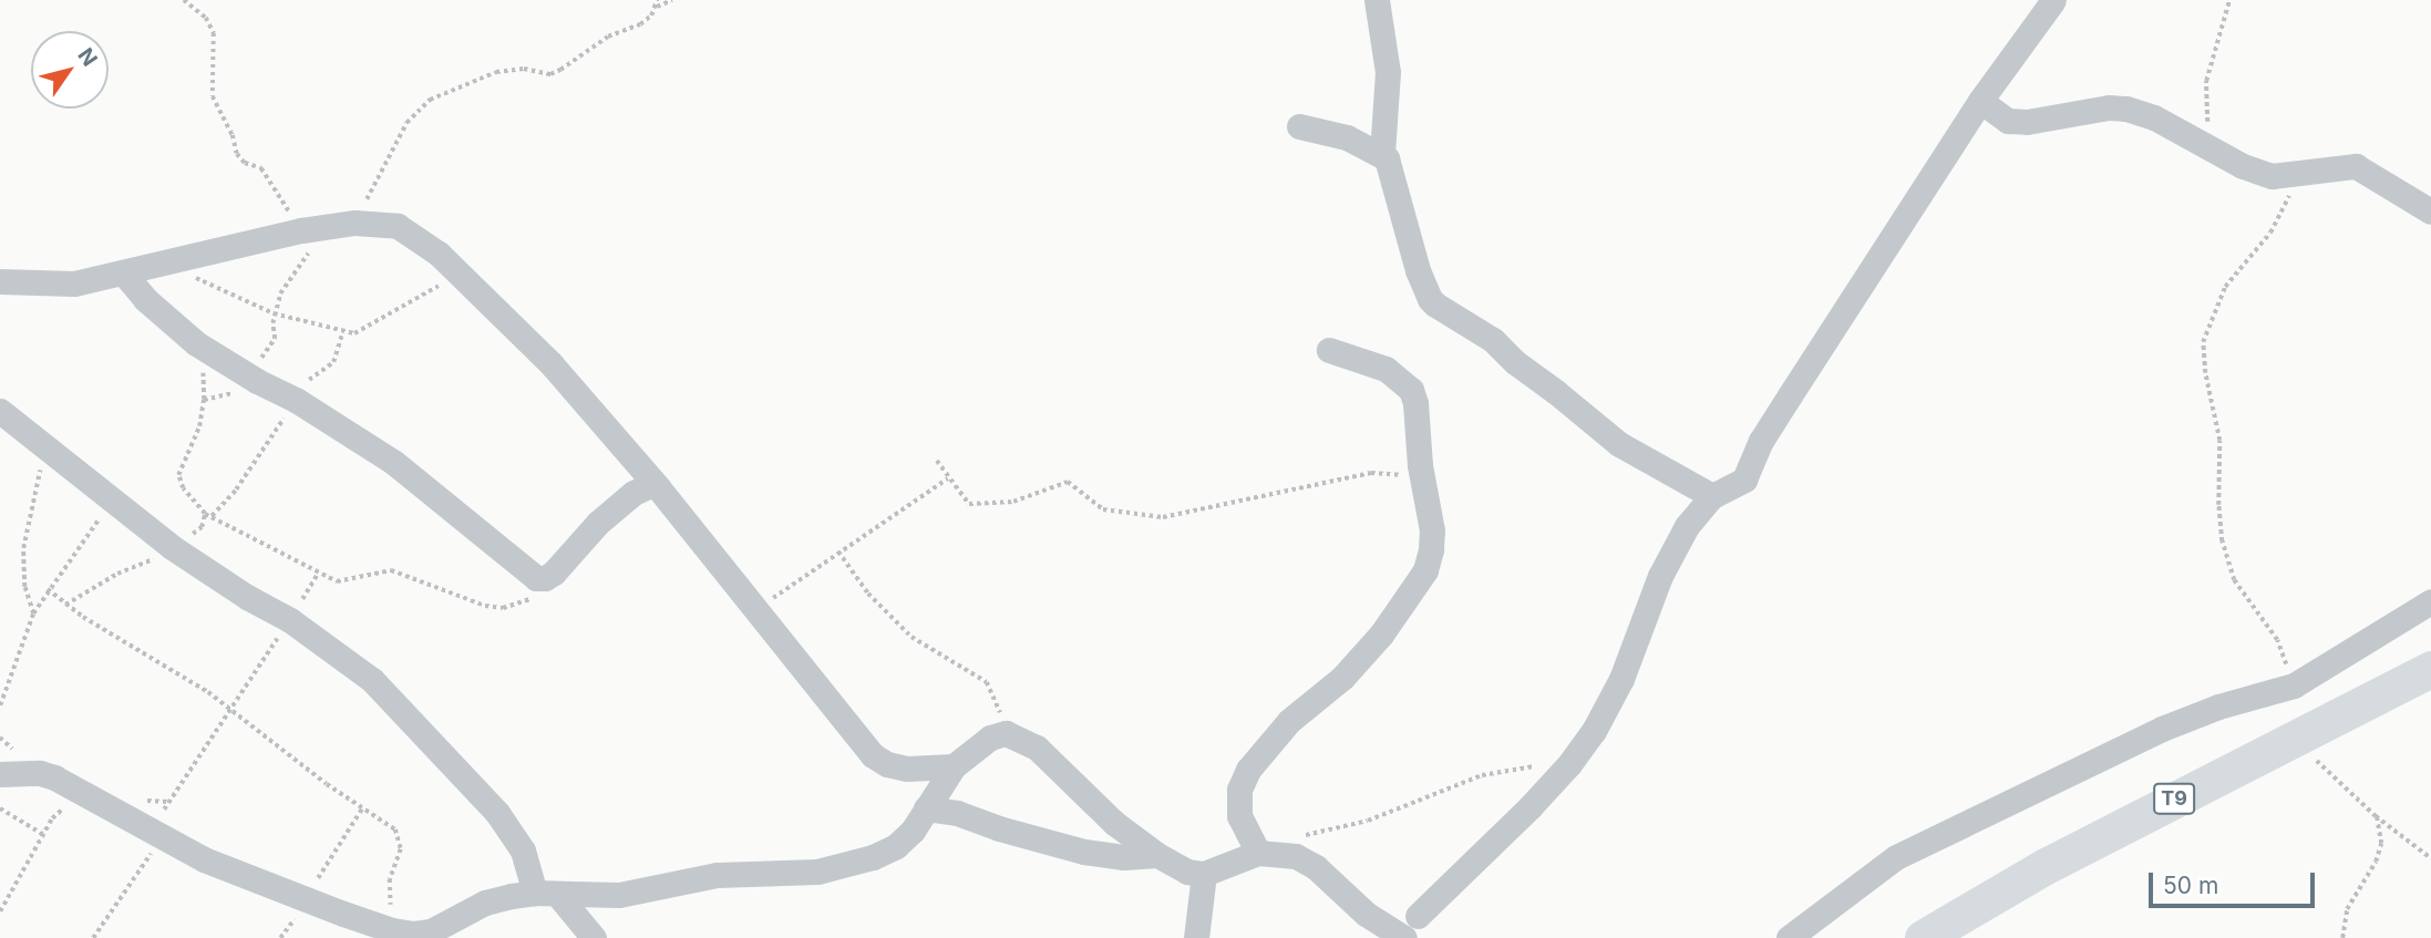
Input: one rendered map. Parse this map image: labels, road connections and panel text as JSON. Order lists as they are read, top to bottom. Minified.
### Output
{"streets":{"highway":["T9"]},"scale_bar":"50 m","north":"top right"}
